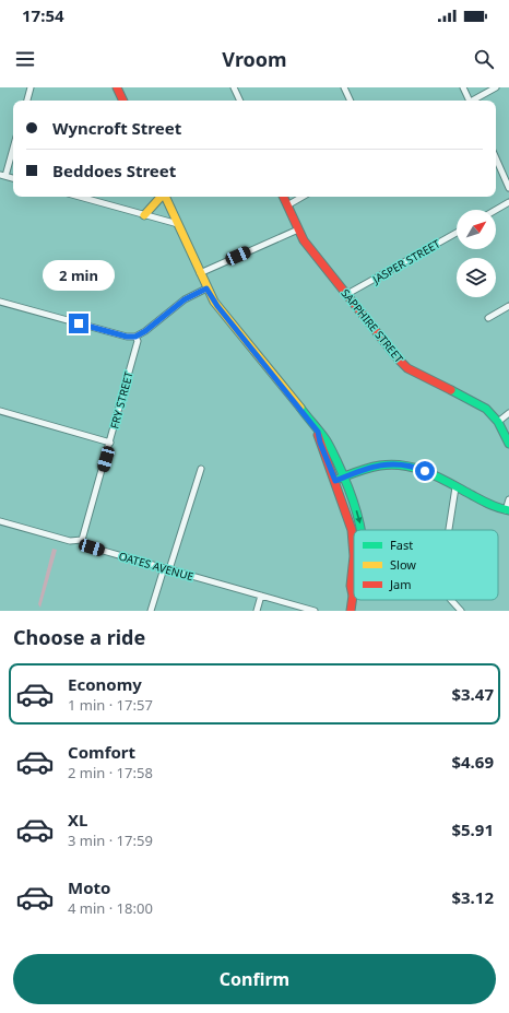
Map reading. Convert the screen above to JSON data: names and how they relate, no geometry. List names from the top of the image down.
{
  "streets": {
    "main road": ["SAPPHIRE STREET"],
    "street": ["JASPER STREET", "FRY STREET", "OATES AVENUE"]
  },
  "crossings": [
    ["JASPER STREET", "SAPPHIRE STREET"],
    ["FRY STREET", "OATES AVENUE"]
  ],
  "legend": ["Fast", "Slow", "Jam"],
  "north": "top right",
  "page": {
    "status": "17:54",
    "header": "Vroom",
    "banner": ["Wyncroft Street", "Beddoes Street"],
    "bubble": "2 min",
    "heading": "Choose a ride",
    "list": [
      {
        "name": "Economy",
        "note": "1 min · 17:57",
        "value": "$3.47"
      },
      {
        "name": "Comfort",
        "note": "2 min · 17:58",
        "value": "$4.69"
      },
      {
        "name": "XL",
        "note": "3 min · 17:59",
        "value": "$5.91"
      },
      {
        "name": "Moto",
        "note": "4 min · 18:00",
        "value": "$3.12"
      }
    ],
    "buttons": "Confirm"
  }
}
